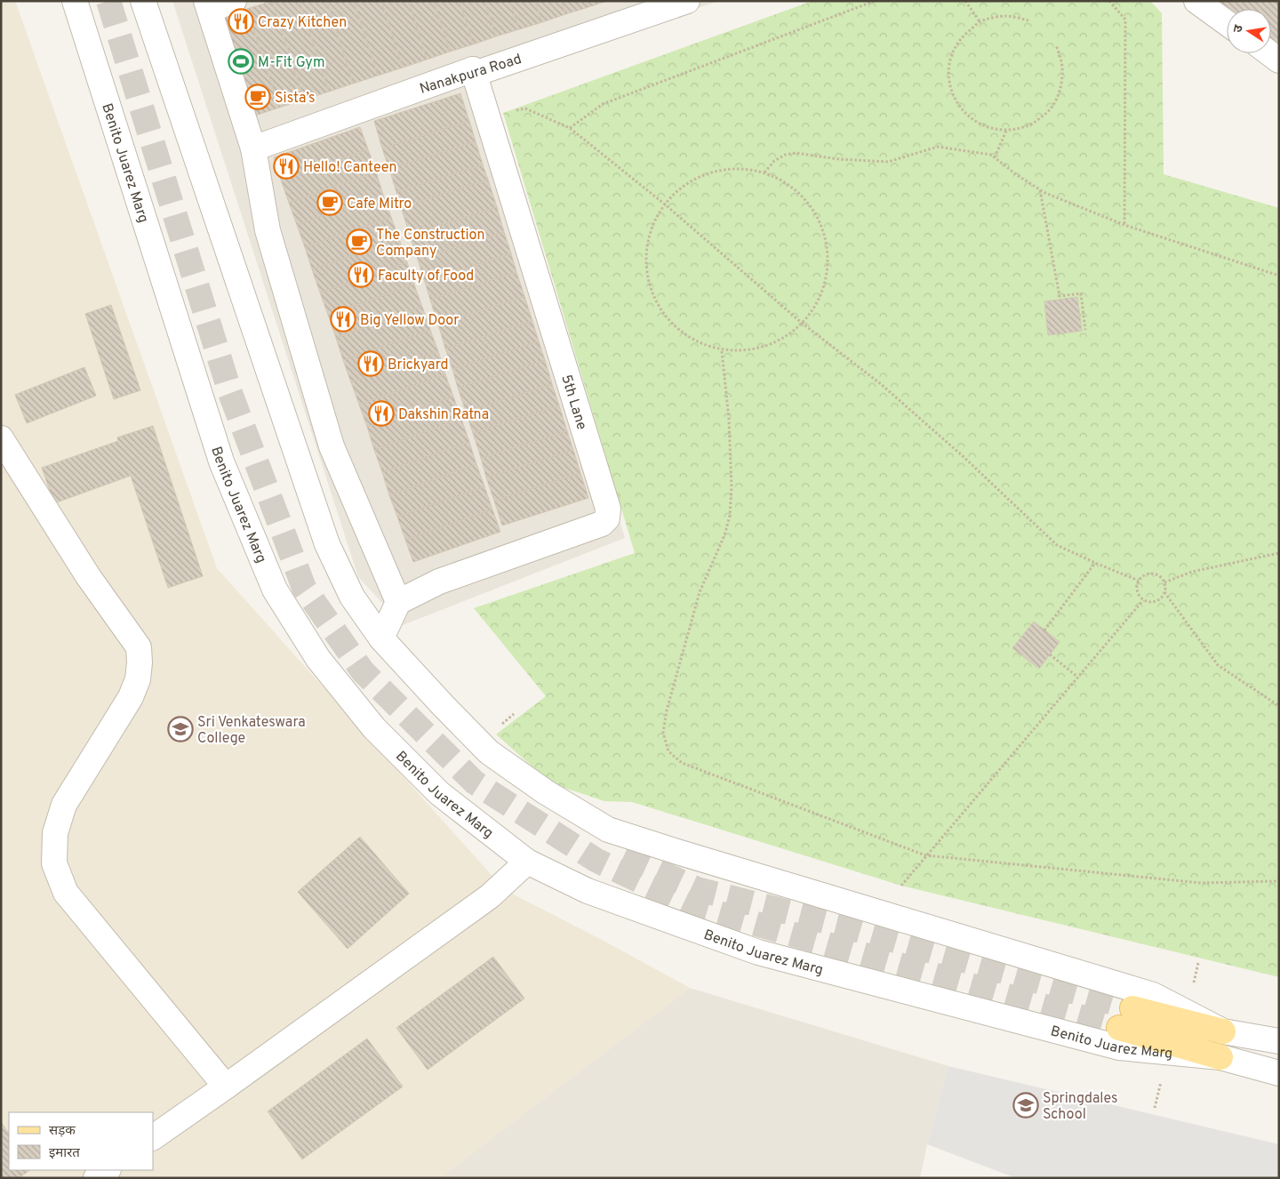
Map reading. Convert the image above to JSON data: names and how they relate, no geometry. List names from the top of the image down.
{
  "streets": {
    "street": ["Nanakpura Road", "Benito Juarez Marg", "5th Lane"]
  },
  "crossings": [
    ["Nanakpura Road", "5th Lane"]
  ],
  "places": {
    "restaurant": [
      "Crazy Kitchen",
      "Hello! Canteen",
      "Faculty of Food",
      "Big Yellow Door",
      "Brickyard",
      "Dakshin Ratna"
    ],
    "sports": ["M-Fit Gym"],
    "cafe": ["Sista’s", "Cafe Mitro", "The Construction Company"],
    "school or university": ["Sri Venkateswara College", "Springdales School"]
  },
  "legend": ["सड़क", "इमारत"],
  "north": "left"
}
